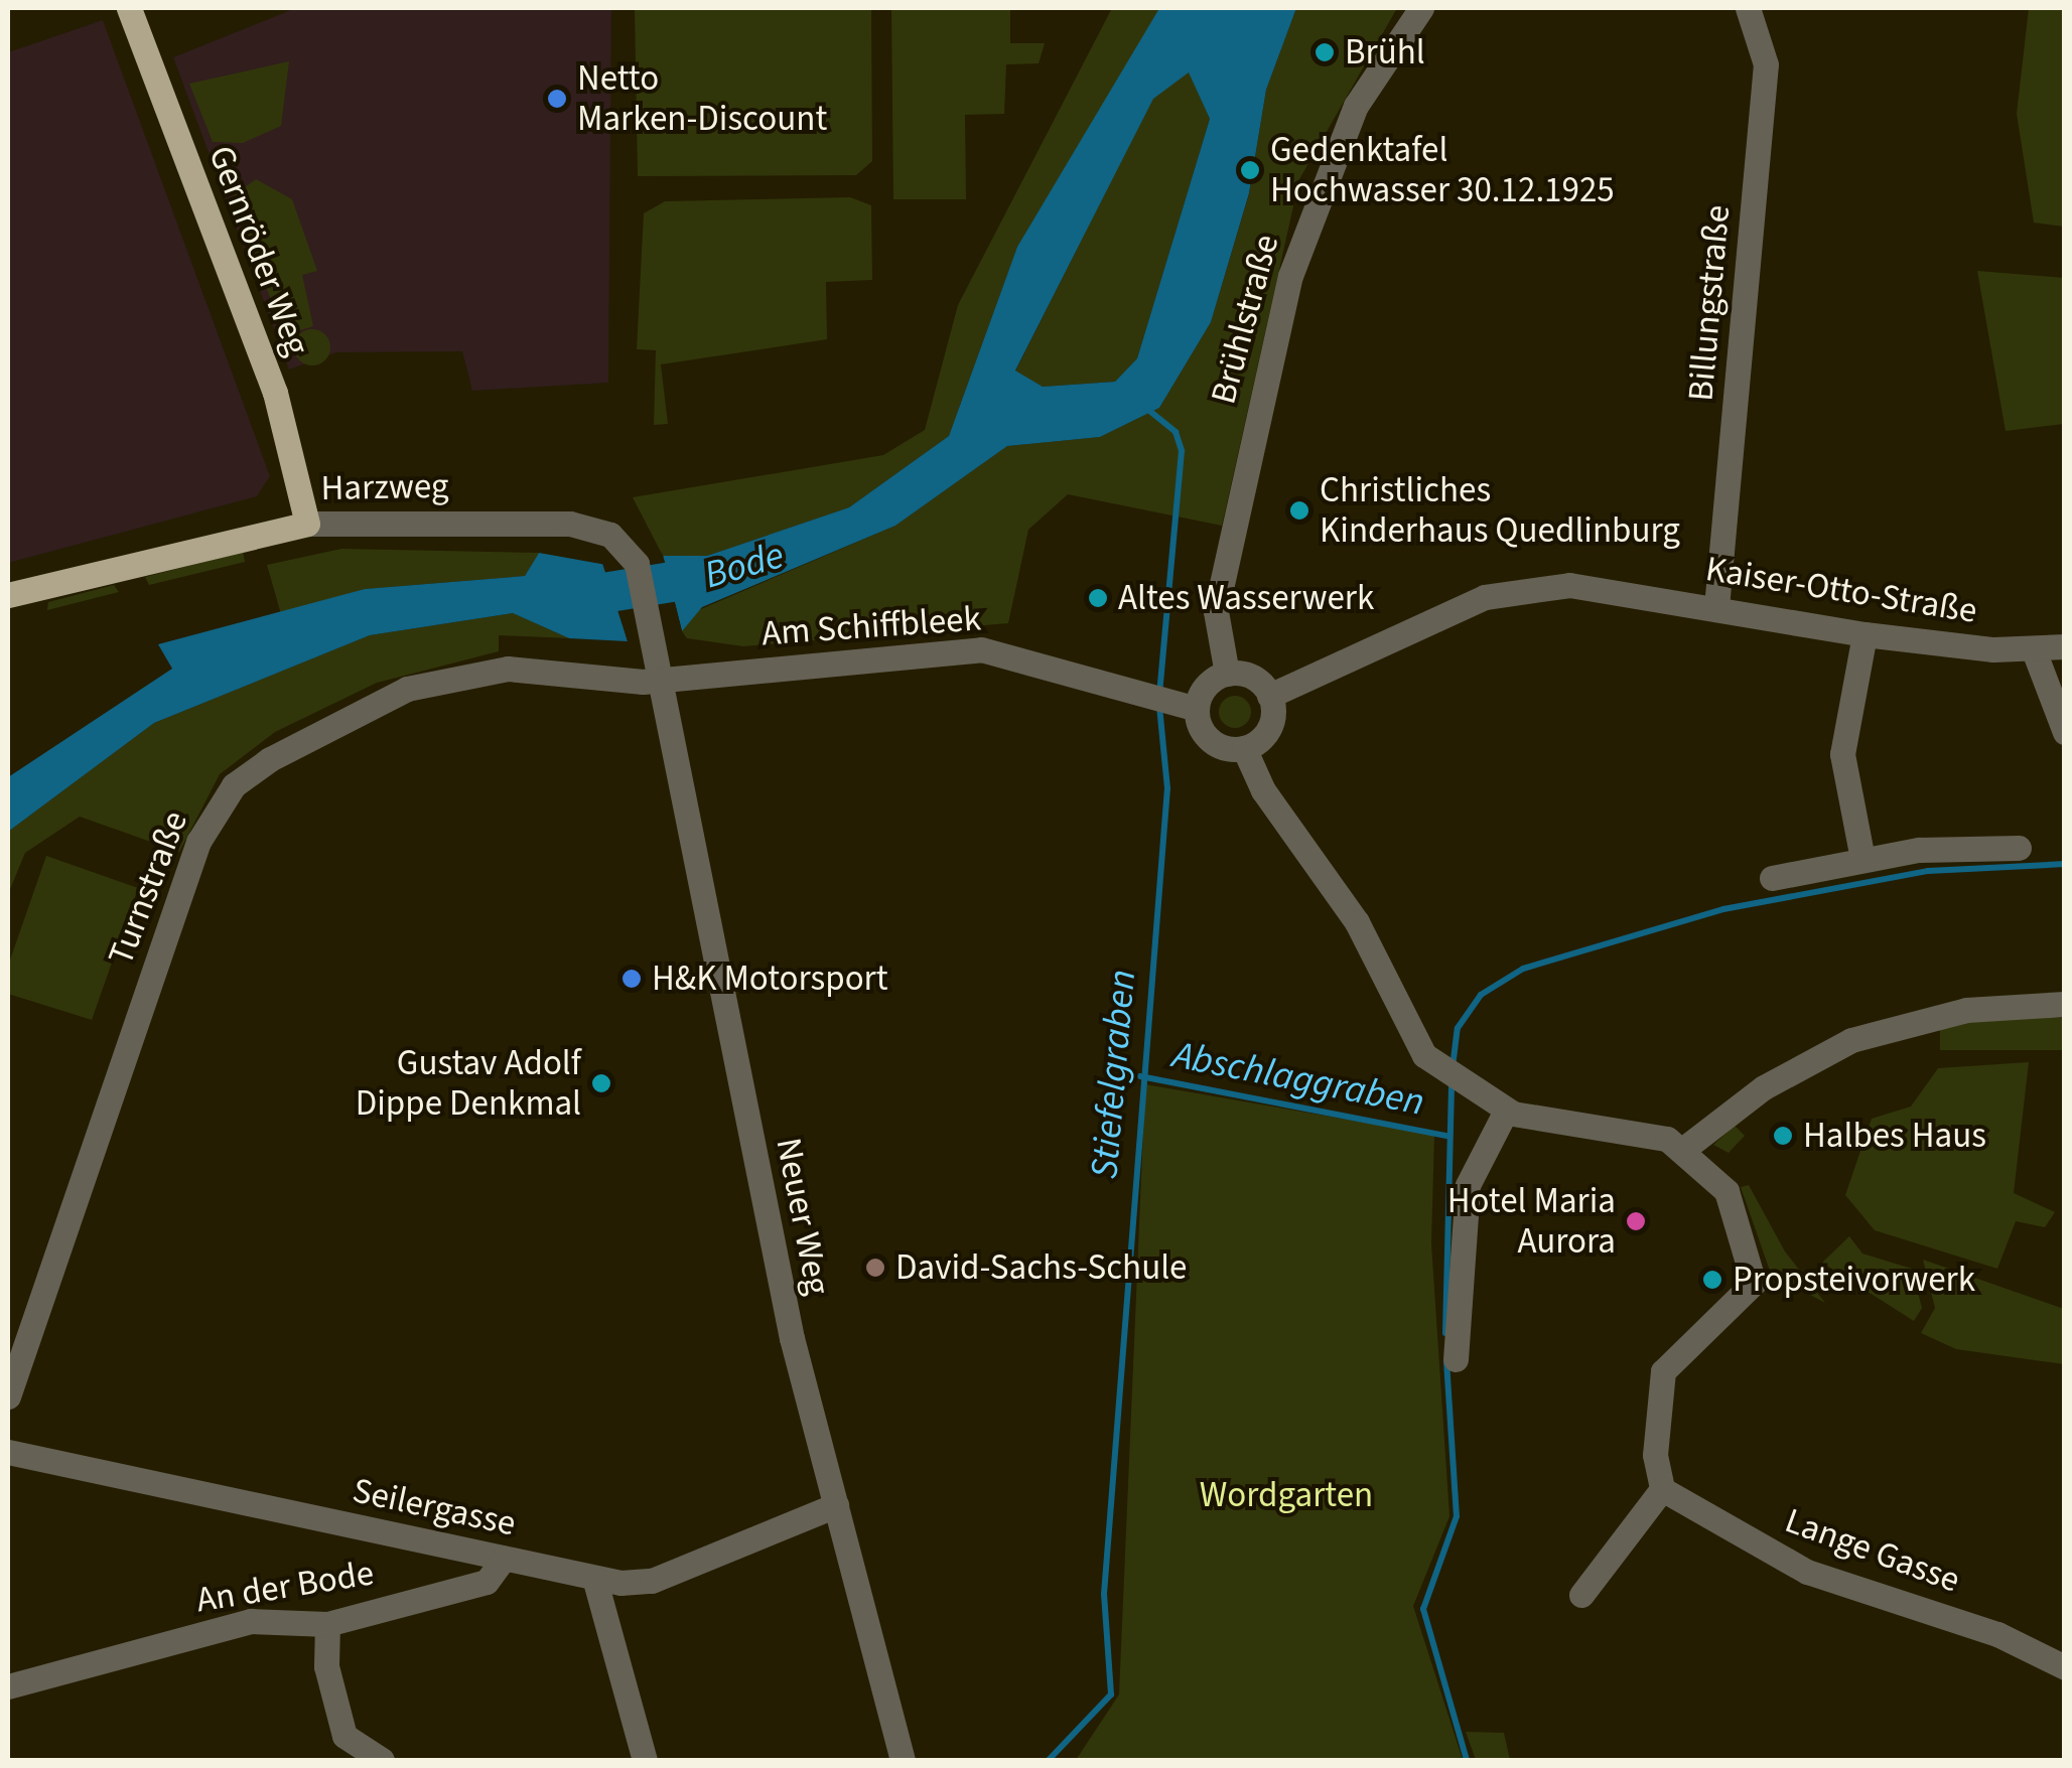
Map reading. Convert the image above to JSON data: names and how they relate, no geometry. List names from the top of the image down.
{
  "streets": {
    "main road": ["Gernröder Weg", "Harzweg"],
    "street": [
      "Billungstraße",
      "Brühlstraße",
      "Kaiser-Otto-Straße",
      "Am Schiffbleek",
      "Turnstraße",
      "Neuer Weg",
      "Seilergasse",
      "Lange Gasse",
      "An der Bode"
    ]
  },
  "crossings": [
    ["Gernröder Weg", "Harzweg"],
    ["Billungstraße", "Kaiser-Otto-Straße"],
    ["Brühlstraße", "Kaiser-Otto-Straße"],
    ["Brühlstraße", "Am Schiffbleek"],
    ["Harzweg", "Am Schiffbleek"],
    ["Harzweg", "Turnstraße"],
    ["Harzweg", "Neuer Weg"],
    ["Kaiser-Otto-Straße", "Am Schiffbleek"],
    ["Am Schiffbleek", "Turnstraße"],
    ["Am Schiffbleek", "Neuer Weg"],
    ["Turnstraße", "Neuer Weg"],
    ["Neuer Weg", "Seilergasse"],
    ["Seilergasse", "An der Bode"]
  ],
  "water": ["Bode", "Stiefelgraben", "Abschlaggraben"],
  "parks": ["Wordgarten"],
  "places": [
    "Brühl",
    "Netto Marken-Discount",
    "Gedenktafel Hochwasser 30.12.1925",
    "Christliches Kinderhaus Quedlinburg",
    "Altes Wasserwerk",
    "H&K Motorsport",
    "Gustav Adolf Dippe Denkmal",
    "Halbes Haus",
    "Hotel Maria Aurora",
    "David-Sachs-Schule",
    "Propsteivorwerk"
  ]
}
